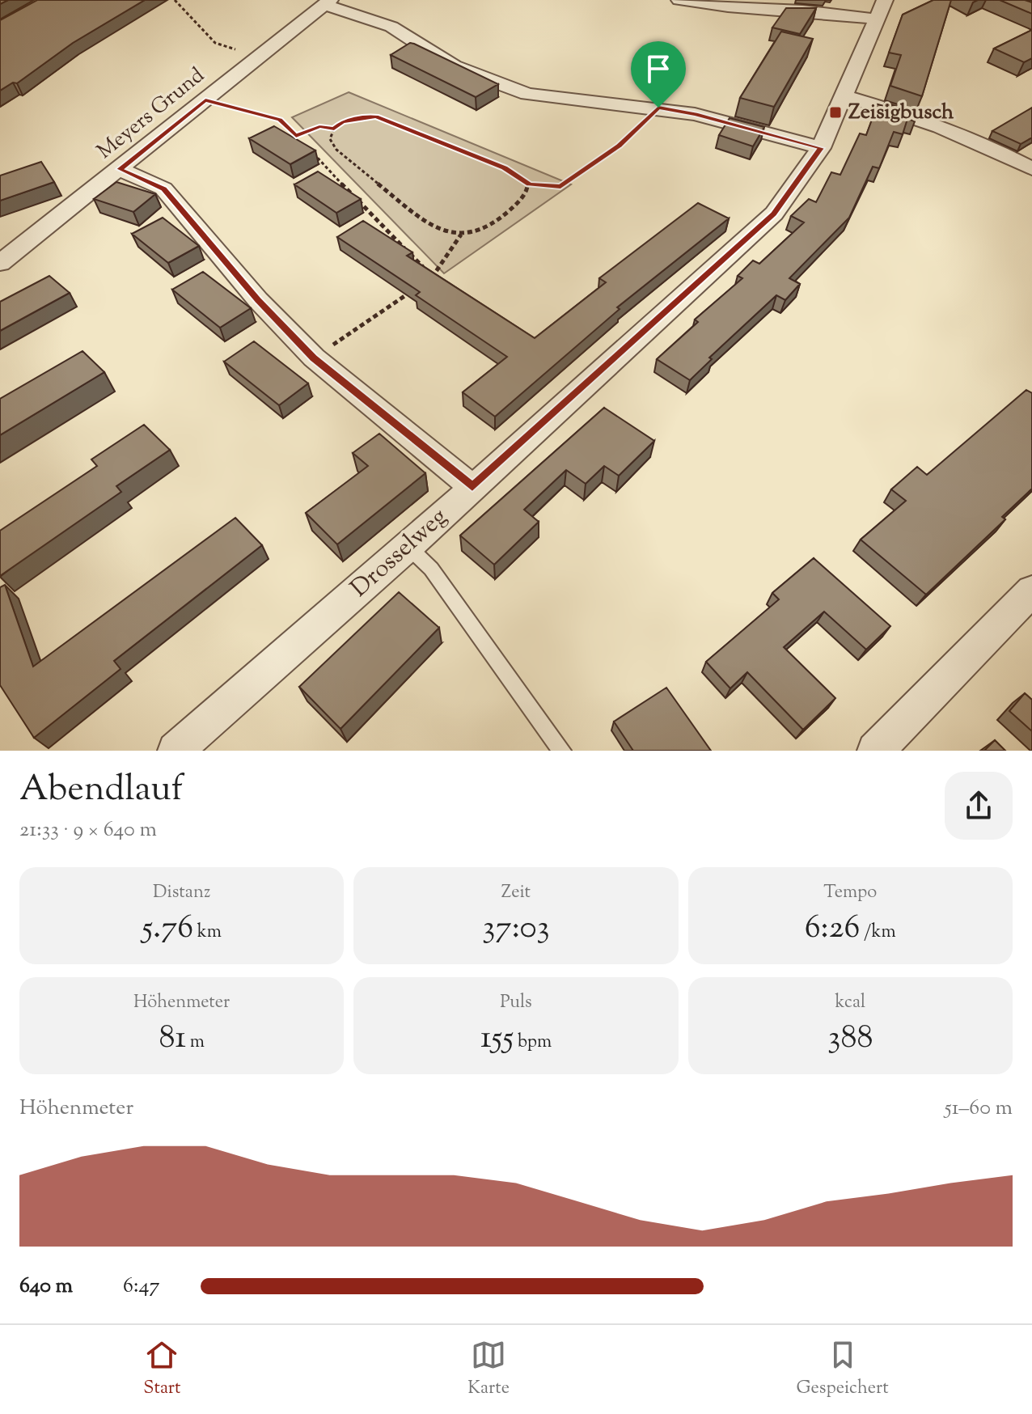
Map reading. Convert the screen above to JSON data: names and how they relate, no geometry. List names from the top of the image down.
{
  "streets": {
    "street": ["Meyers Grund", "Drosselweg"]
  },
  "places": {
    "transit": ["Zeisigbusch"]
  },
  "page": {
    "heading": ["Abendlauf", "21:33 · 9 × 640 m"],
    "stats": [
      ["Distanz", "5.76 km"],
      ["Zeit", "37:03"],
      ["Tempo", "6:26 /km"],
      ["Höhenmeter", "81 m"],
      ["Puls", "155 bpm"],
      ["kcal", "388"]
    ],
    "chart": ["Höhenmeter", "51–60 m"],
    "list": [
      {
        "name": "640 m",
        "note": "6:47"
      }
    ],
    "tabs": ["Start", "Karte", "Gespeichert"]
  }
}
